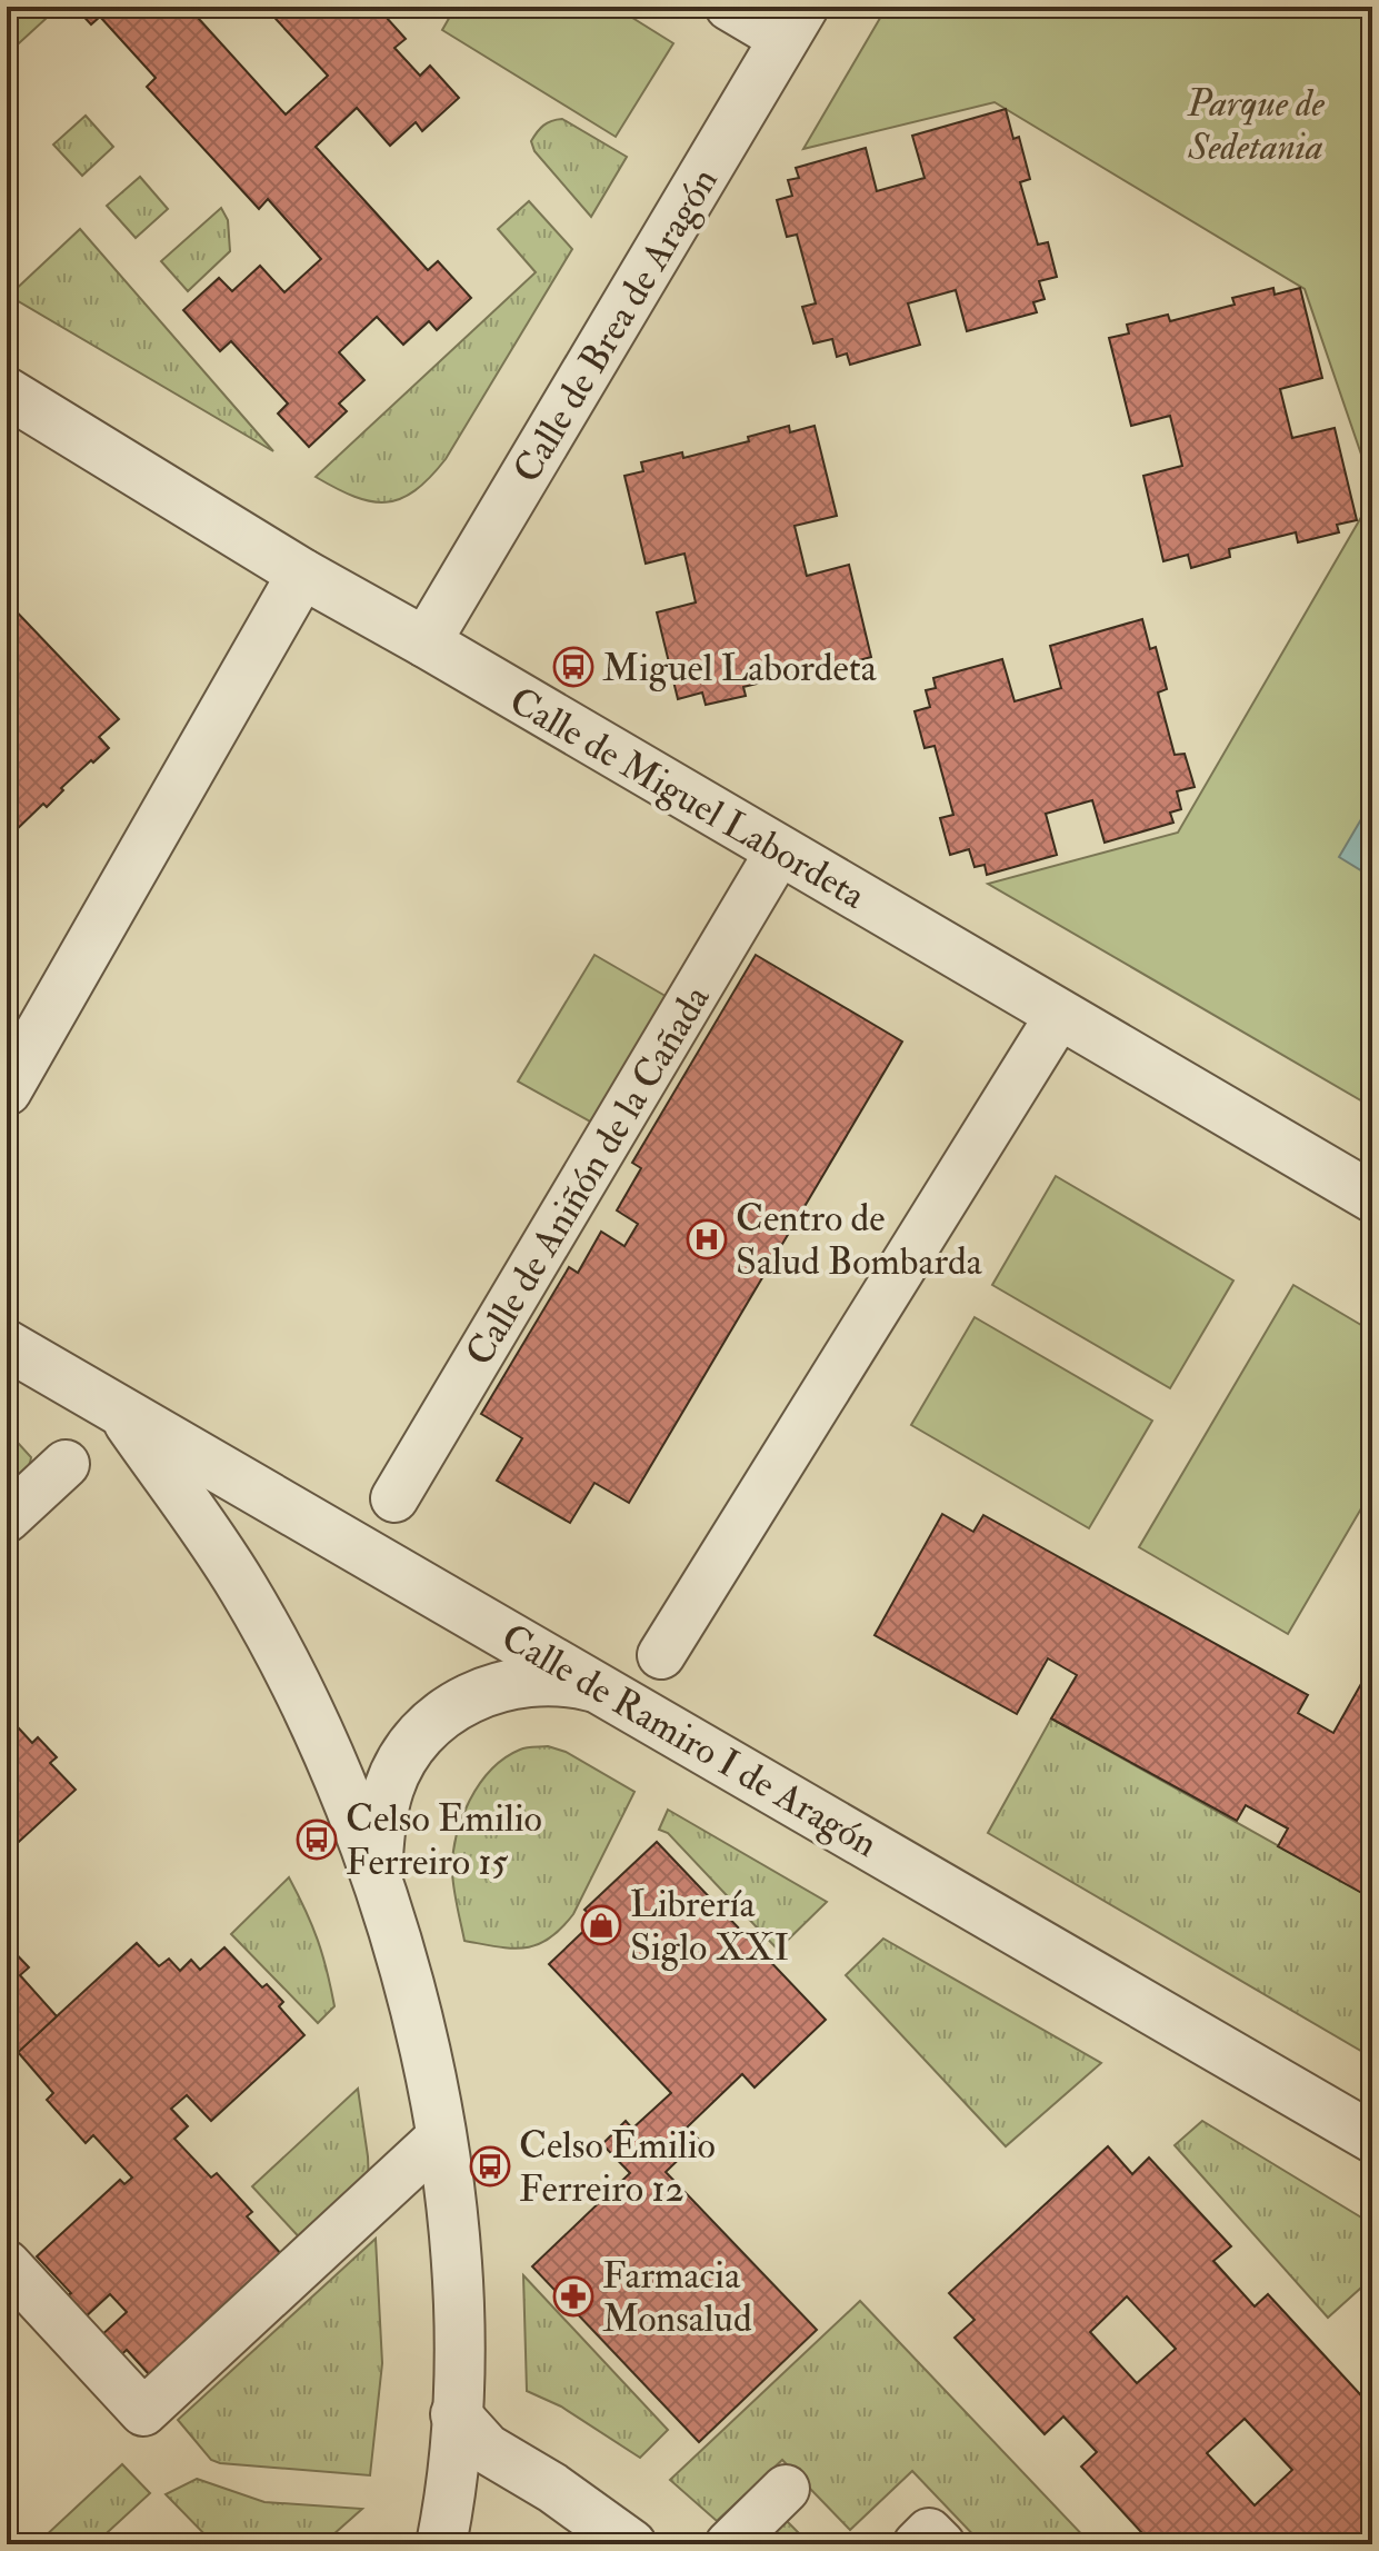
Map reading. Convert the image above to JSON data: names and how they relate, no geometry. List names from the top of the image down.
{
  "streets": {
    "street": [
      "Calle de Brea de Aragón",
      "Calle de Miguel Labordeta",
      "Calle de Aniñón de la Cañada",
      "Calle de Ramiro I de Aragón"
    ]
  },
  "crossings": [
    ["Calle de Brea de Aragón", "Calle de Miguel Labordeta"],
    ["Calle de Miguel Labordeta", "Calle de Aniñón de la Cañada"]
  ],
  "parks": ["Parque de Sedetania"],
  "places": {
    "bus stop": ["Miguel Labordeta", "Celso Emilio Ferreiro 15", "Celso Emilio Ferreiro 12"],
    "hospital": ["Centro de Salud Bombarda"],
    "shop": ["Librería Siglo XXI"],
    "pharmacy": ["Farmacia Monsalud"]
  }
}
